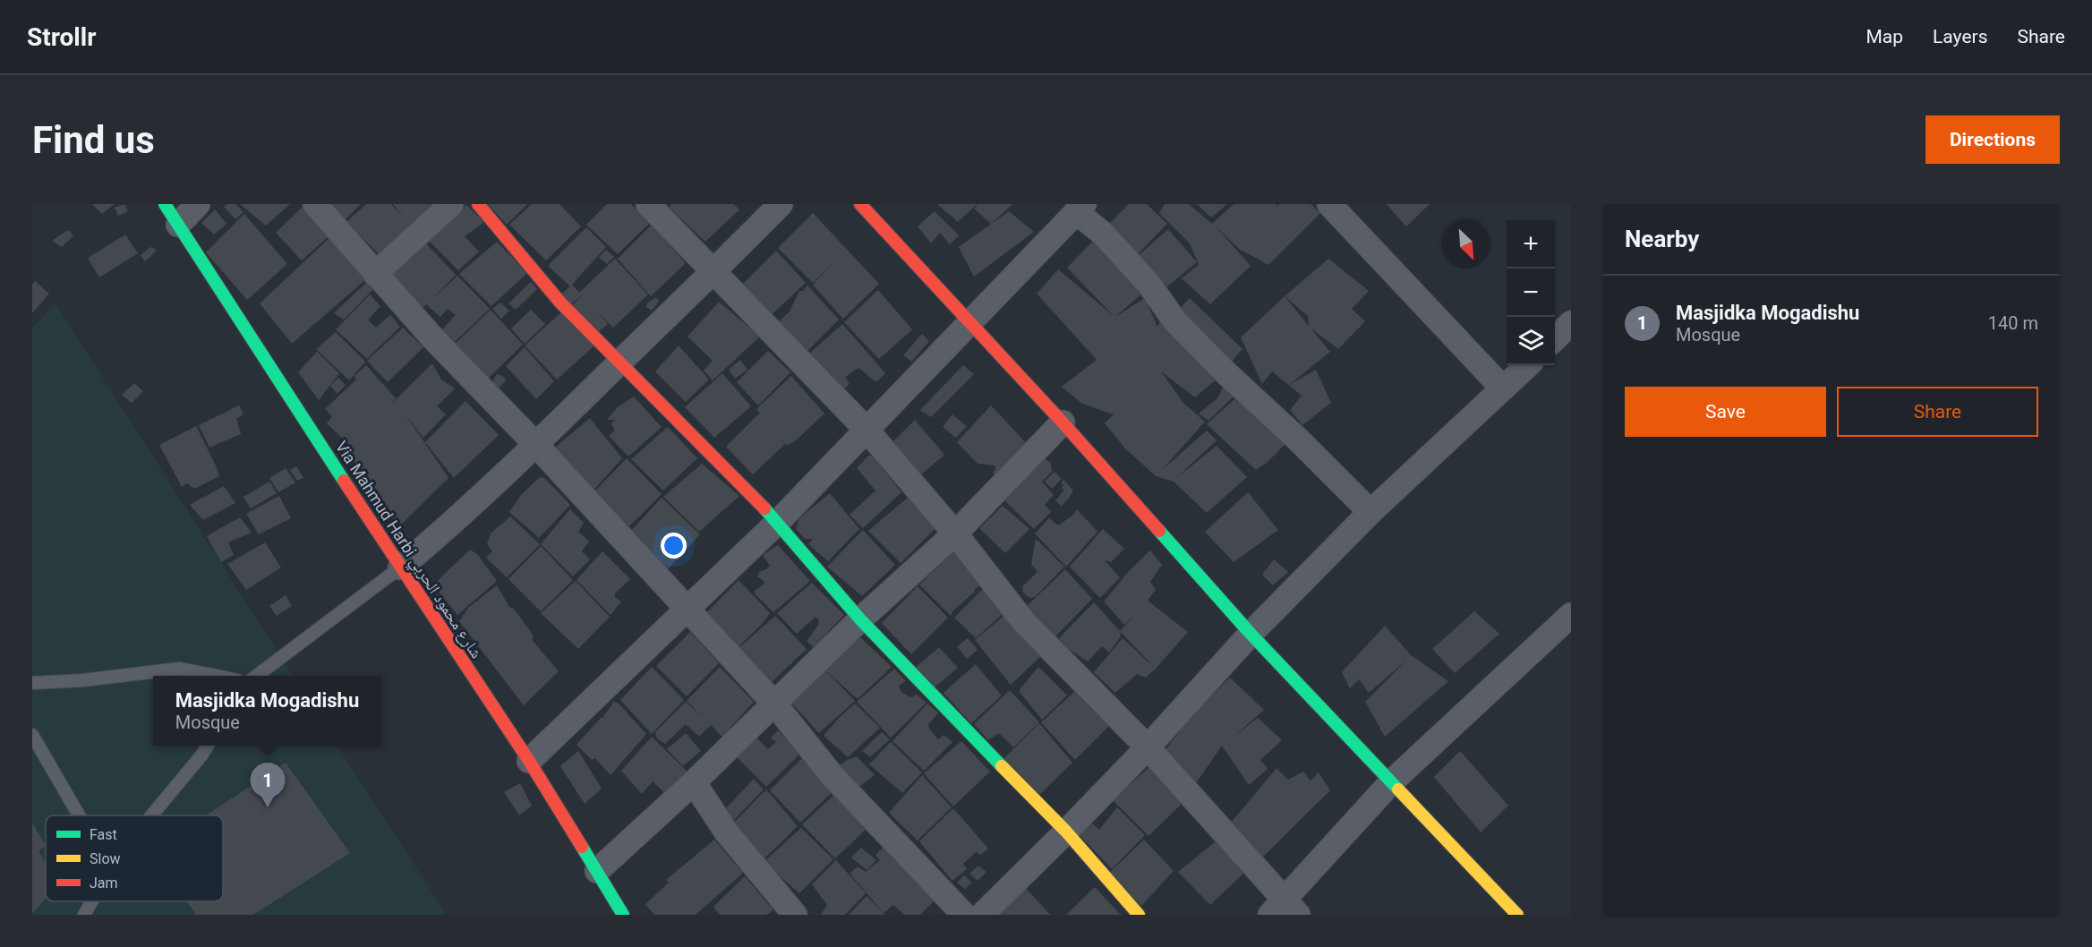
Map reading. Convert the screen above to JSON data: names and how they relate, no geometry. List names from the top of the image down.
{
  "streets": {
    "street": ["Via Mahmud Harbi شارع محمود الحربي"]
  },
  "legend": ["Fast", "Slow", "Jam"],
  "north": "bottom right",
  "page": {
    "header": "Strollr",
    "nav": ["Map", "Layers", "Share"],
    "buttons": [
      "Directions",
      ["Save", "Share"]
    ],
    "title": "Find us",
    "heading": "Nearby",
    "map_buttons": ["+", "−"],
    "list": [
      {
        "mark": "1",
        "name": "Masjidka Mogadishu",
        "note": "Mosque",
        "value": "140 m"
      }
    ],
    "popup": ["Masjidka Mogadishu", "Mosque"],
    "pins": "1"
  }
}
